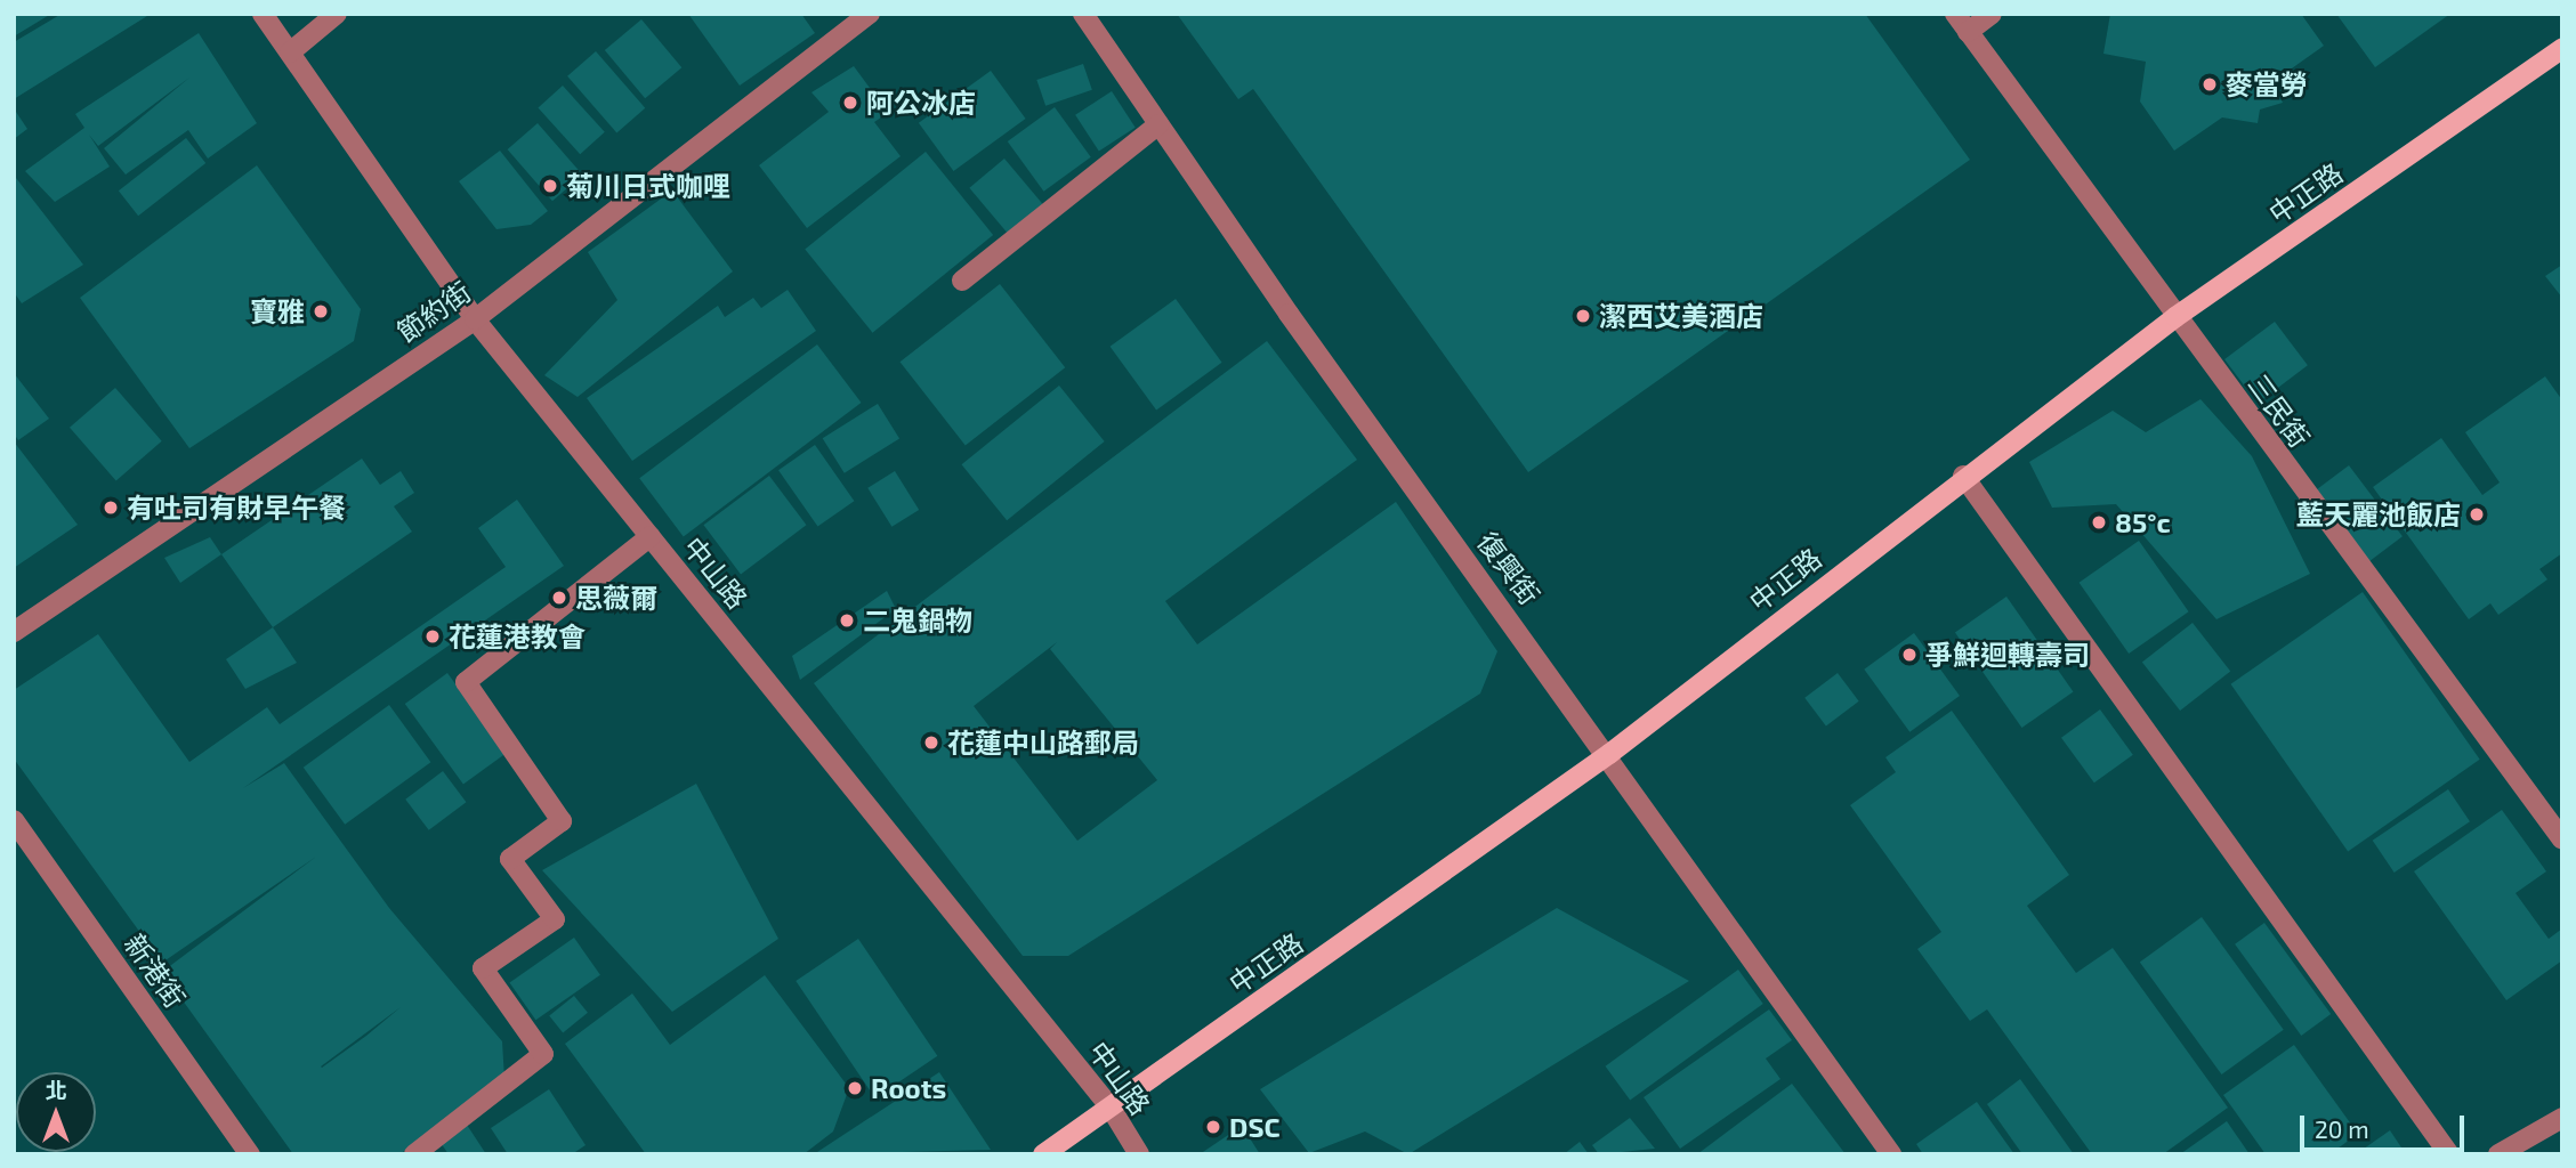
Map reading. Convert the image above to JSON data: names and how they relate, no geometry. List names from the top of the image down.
{
  "streets": {
    "main road": ["中正路"],
    "street": [
      "節約街",
      "三民街",
      "復興街",
      "中山路",
      "新港街"
    ]
  },
  "crossings": [
    ["中正路", "三民街"],
    ["中正路", "復興街"],
    ["中正路", "中山路"],
    ["節約街", "中山路"]
  ],
  "places": [
    "麥當勞",
    "阿公冰店",
    "菊川日式咖哩",
    "寶雅",
    "潔西艾美酒店",
    "有吐司有財早午餐",
    "藍天麗池飯店",
    "85°c",
    "思薇爾",
    "二鬼鍋物",
    "花蓮港教會",
    "爭鮮迴轉壽司",
    "花蓮中山路郵局",
    "Roots",
    "DSC"
  ],
  "scale_bar": "20 m",
  "north": "top"
}
